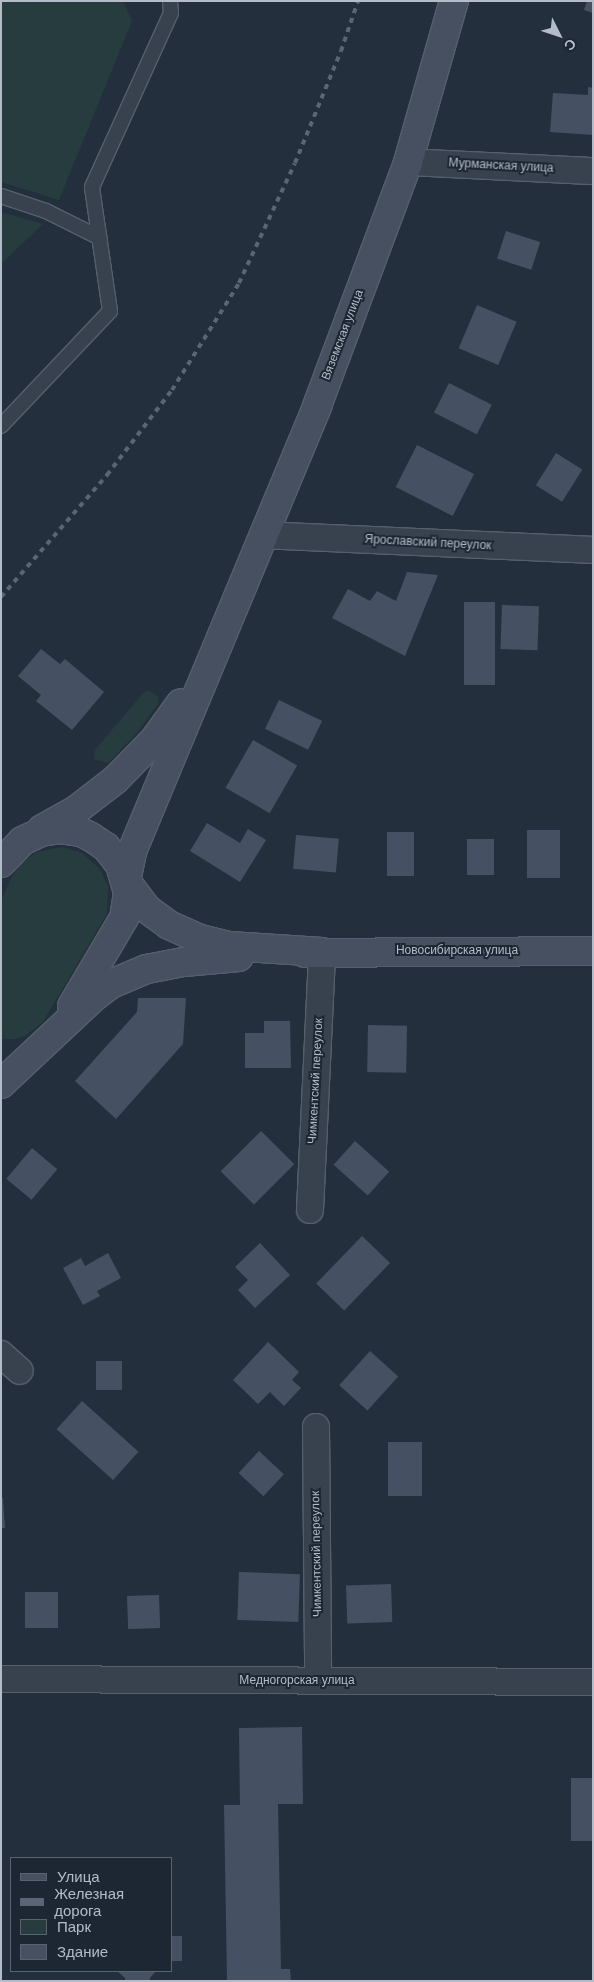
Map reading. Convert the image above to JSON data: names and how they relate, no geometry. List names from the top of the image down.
{
  "streets": {
    "main road": ["Вяземская улица", "Новосибирская улица"],
    "street": [
      "Мурманская улица",
      "Ярославский переулок",
      "Чимкентский переулок",
      "Медногорская улица"
    ]
  },
  "crossings": [
    ["Мурманская улица", "Вяземская улица"],
    ["Вяземская улица", "Ярославский переулок"],
    ["Новосибирская улица", "Чимкентский переулок"],
    ["Чимкентский переулок", "Медногорская улица"]
  ],
  "legend": [
    "Улица",
    "Железная дорога",
    "Парк",
    "Здание"
  ],
  "north": "bottom right"
}
